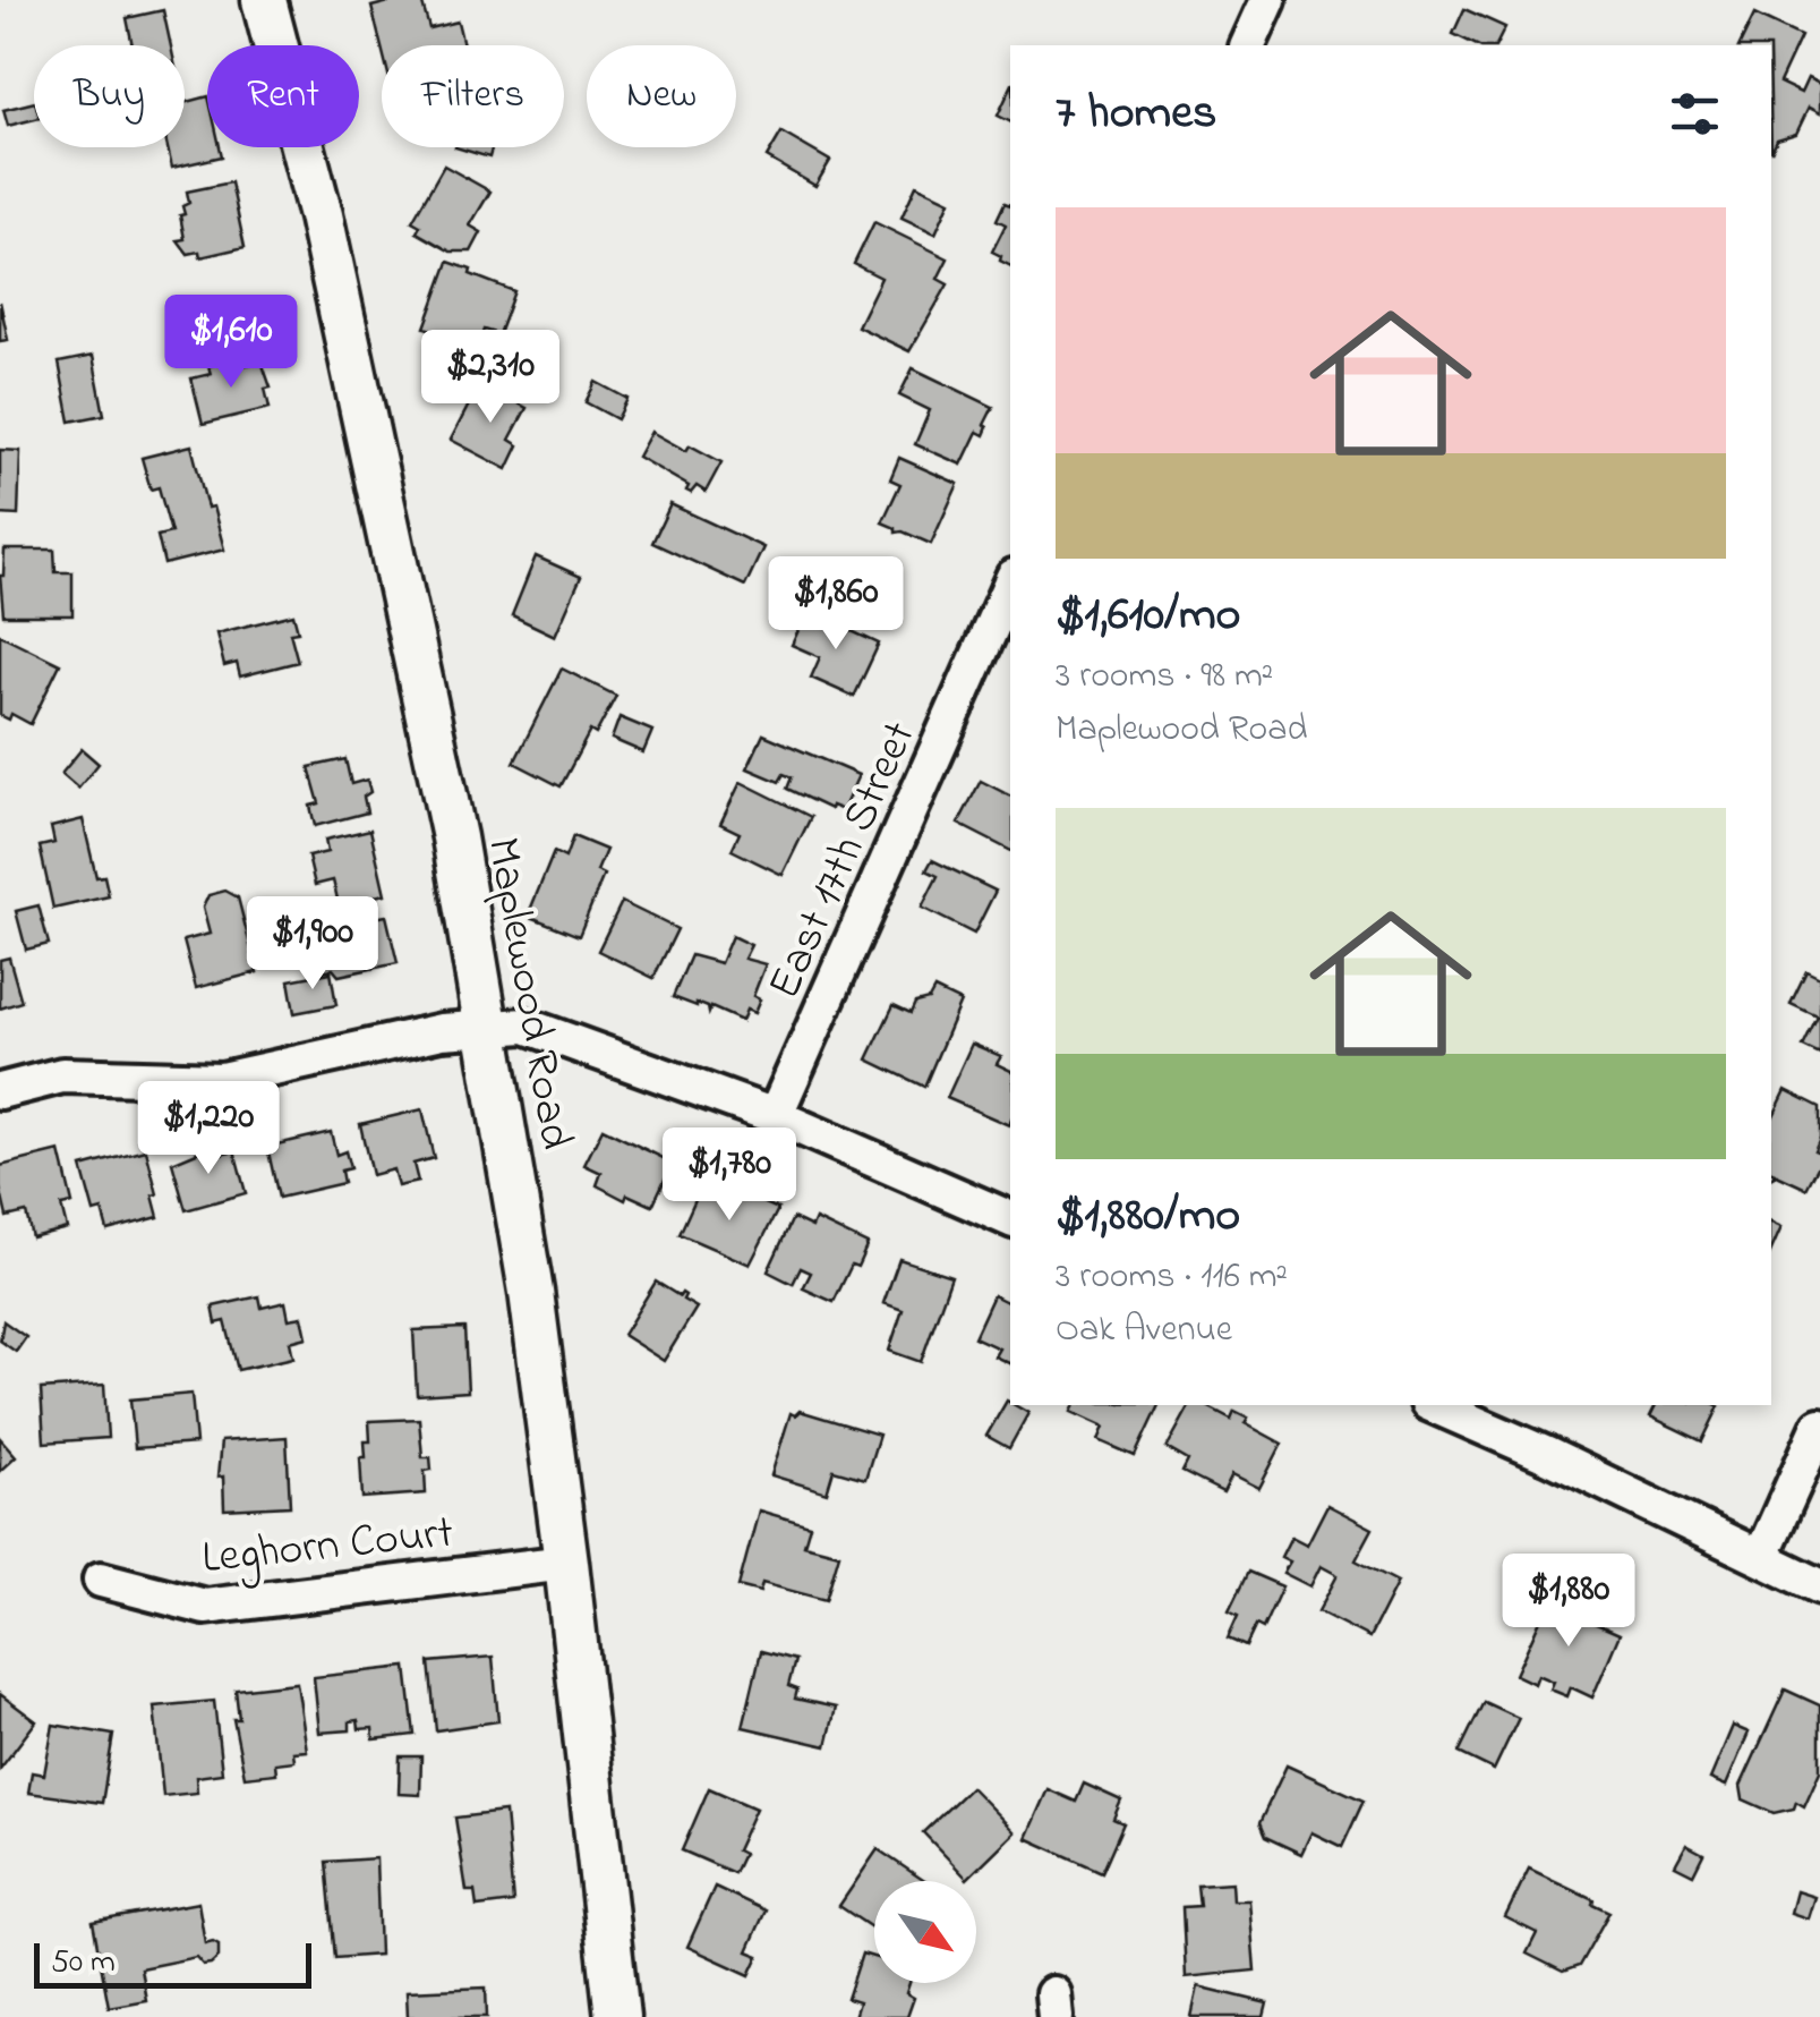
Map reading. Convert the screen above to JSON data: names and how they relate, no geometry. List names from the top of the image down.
{
  "streets": {
    "street": ["East 17th Street", "Maplewood Road", "Leghorn Court"]
  },
  "crossings": [
    ["Maplewood Road", "Leghorn Court"]
  ],
  "scale_bar": "50 m",
  "north": "bottom right",
  "page": {
    "chip": [
      "Buy",
      "Rent",
      "Filters",
      "New"
    ],
    "heading": "7 homes",
    "list": [
      {
        "name": "$1,610/mo",
        "note": "3 rooms · 98 m² · Maplewood Road"
      },
      {
        "name": "$1,880/mo",
        "note": "3 rooms · 116 m² · Oak Avenue"
      }
    ],
    "price": [
      "$1,610",
      "$2,310",
      "$1,860",
      "$1,900",
      "$1,220",
      "$1,780",
      "$1,880"
    ],
    "scale": "50 m"
  }
}
